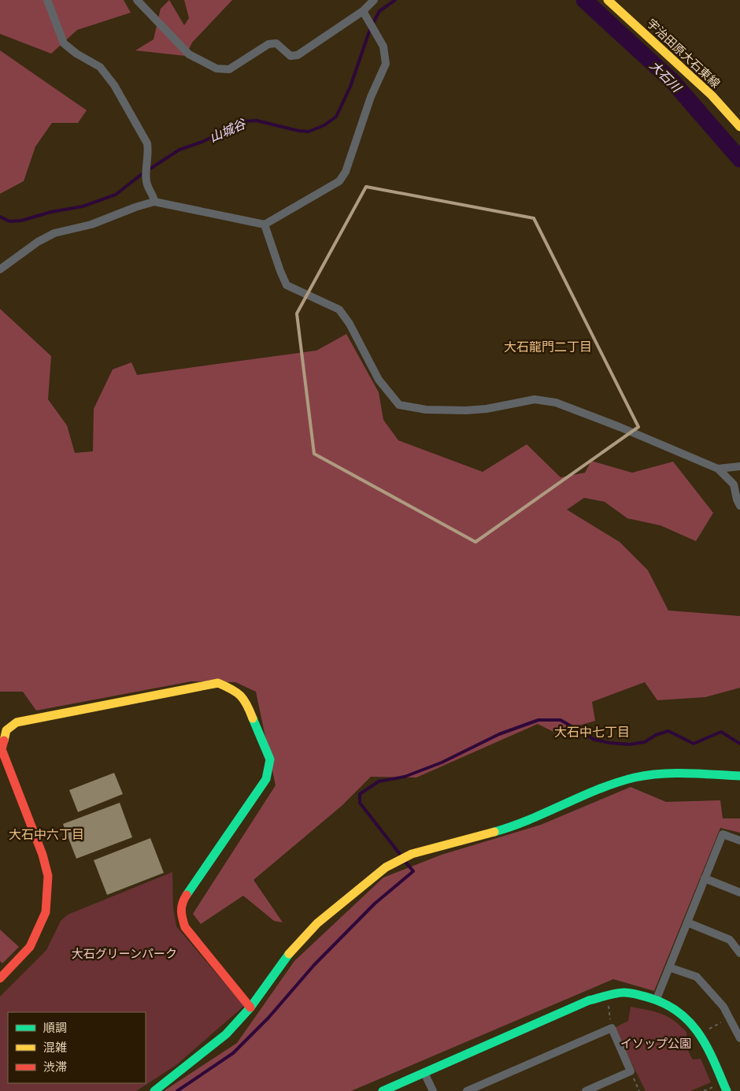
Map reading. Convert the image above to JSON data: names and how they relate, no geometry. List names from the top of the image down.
{
  "streets": {
    "street": ["宇治田原大石東線"]
  },
  "districts": ["大石龍門二丁目", "大石中七丁目", "大石中六丁目"],
  "water": ["大石川", "山城谷"],
  "parks": ["大石グリーンパーク", "イソップ公園"],
  "legend": ["順調", "混雑", "渋滞"]
}
